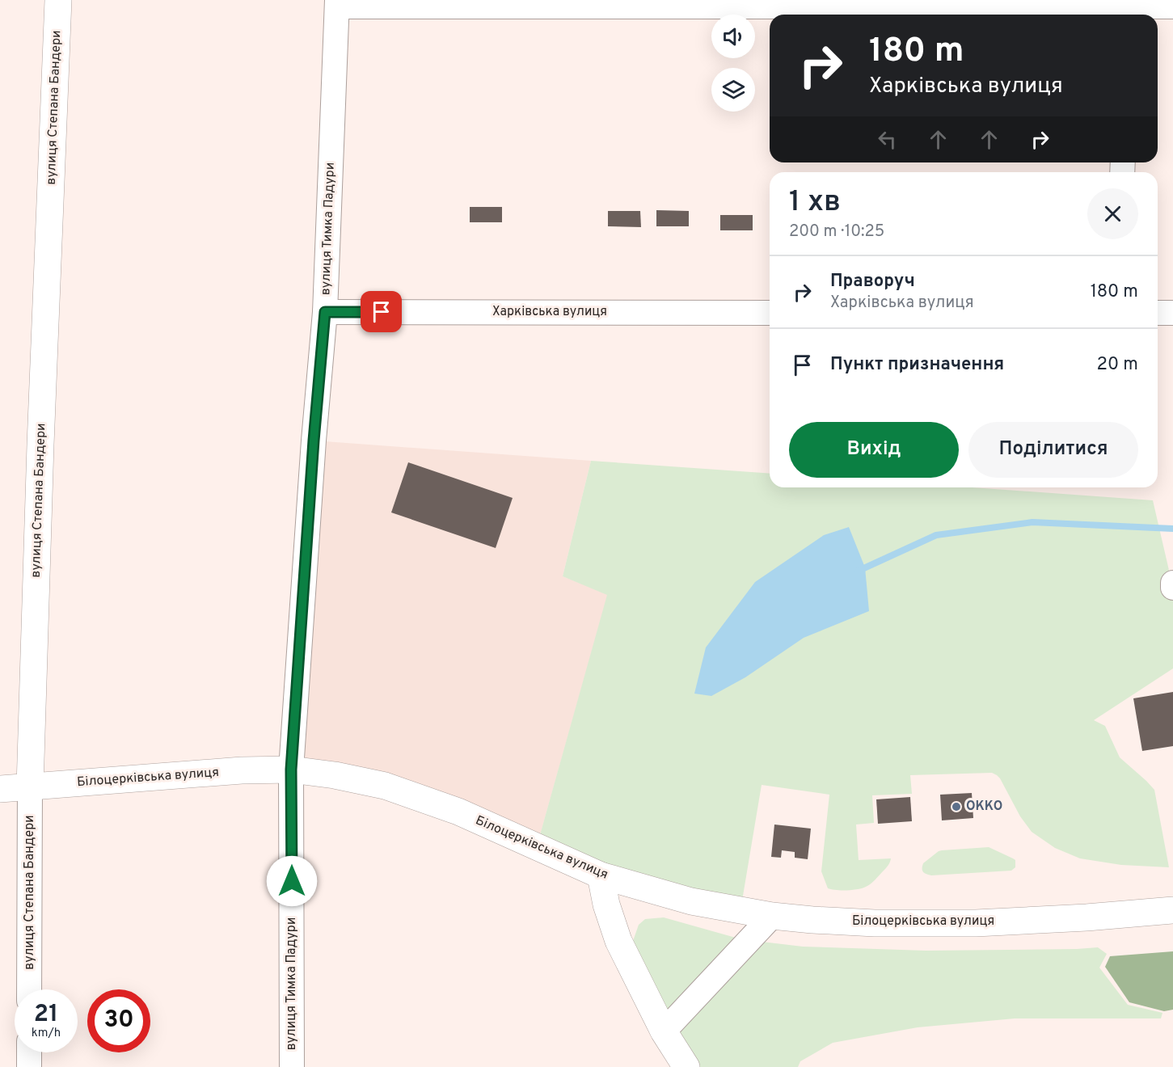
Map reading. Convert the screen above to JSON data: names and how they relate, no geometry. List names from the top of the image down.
{
  "streets": {
    "main road": ["вулиця Степана Бандери", "Білоцерківська вулиця"],
    "street": ["вулиця Тимка Падури", "Харківська вулиця"]
  },
  "crossings": [
    ["вулиця Степана Бандери", "Білоцерківська вулиця"],
    ["вулиця Тимка Падури", "Харківська вулиця"],
    ["вулиця Тимка Падури", "Білоцерківська вулиця"]
  ],
  "places": ["ОККО"],
  "page": {
    "turn": ["180 m", "Харківська вулиця"],
    "heading": ["1 хв", "200 m · 10:25"],
    "list": [
      {
        "name": "Праворуч",
        "note": "Харківська вулиця",
        "value": "180 m"
      },
      {
        "name": "Пункт призначення",
        "value": "20 m"
      }
    ],
    "buttons": ["Вихід", "Поділитися"],
    "speed": "21 km/h",
    "limit": "30"
  }
}
